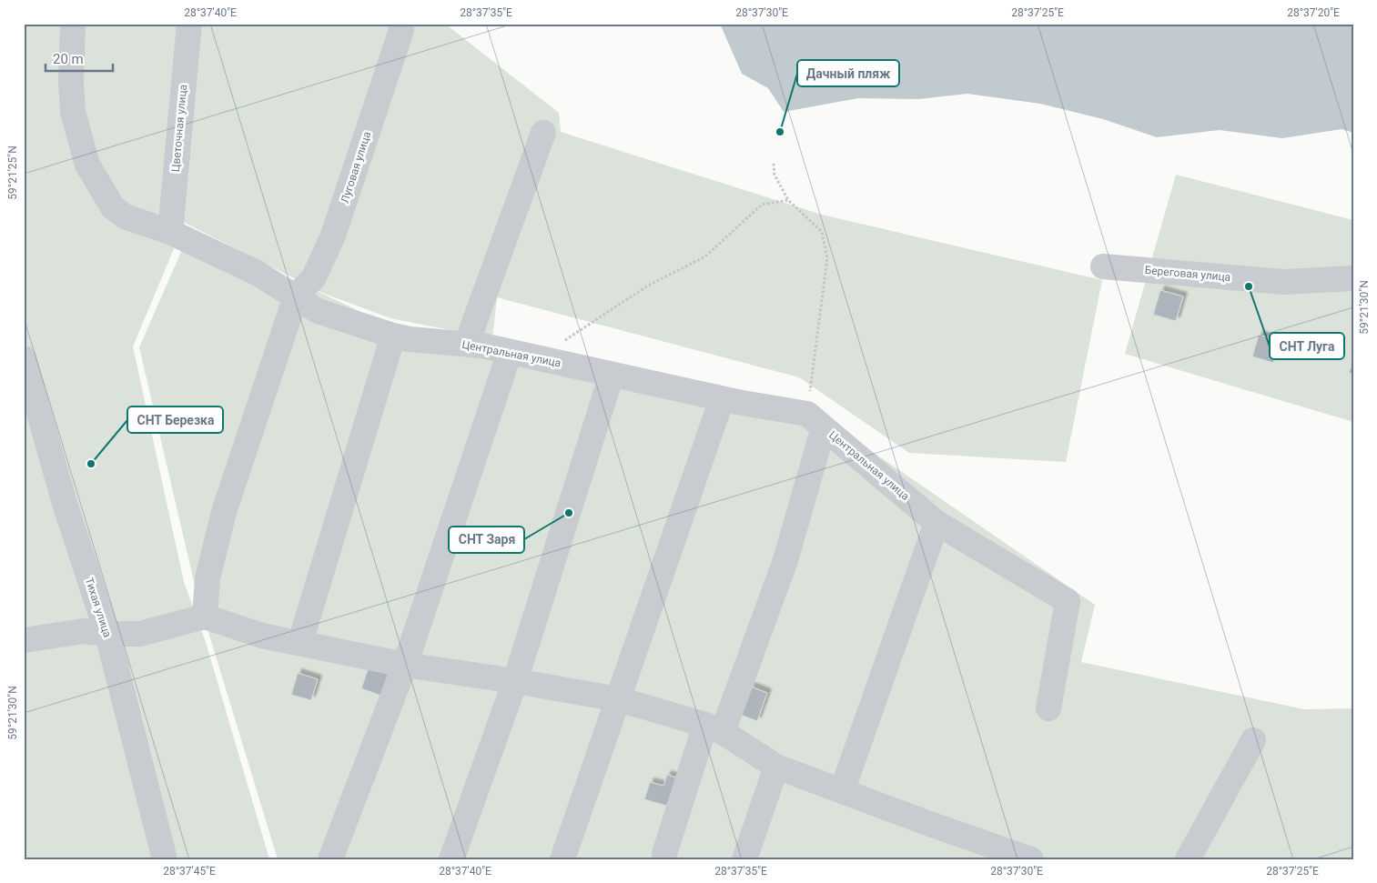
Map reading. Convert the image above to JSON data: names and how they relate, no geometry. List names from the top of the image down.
{
  "streets": {
    "street": [
      "Цветочная улица",
      "Луговая улица",
      "Береговая улица",
      "Центральная улица",
      "Тихая улица"
    ]
  },
  "crossings": [
    ["Цветочная улица", "Центральная улица"],
    ["Луговая улица", "Центральная улица"]
  ],
  "places": [
    "Дачный пляж",
    "СНТ Луга",
    "СНТ Березка",
    "СНТ Заря"
  ],
  "scale_bar": "20 m",
  "coordinates": [
    "28°37'40\"E",
    "28°37'35\"E",
    "28°37'30\"E",
    "28°37'25\"E",
    "28°37'20\"E",
    "59°21'25\"N",
    "59°21'30\"N",
    "28°37'45\"E"
  ]
}
